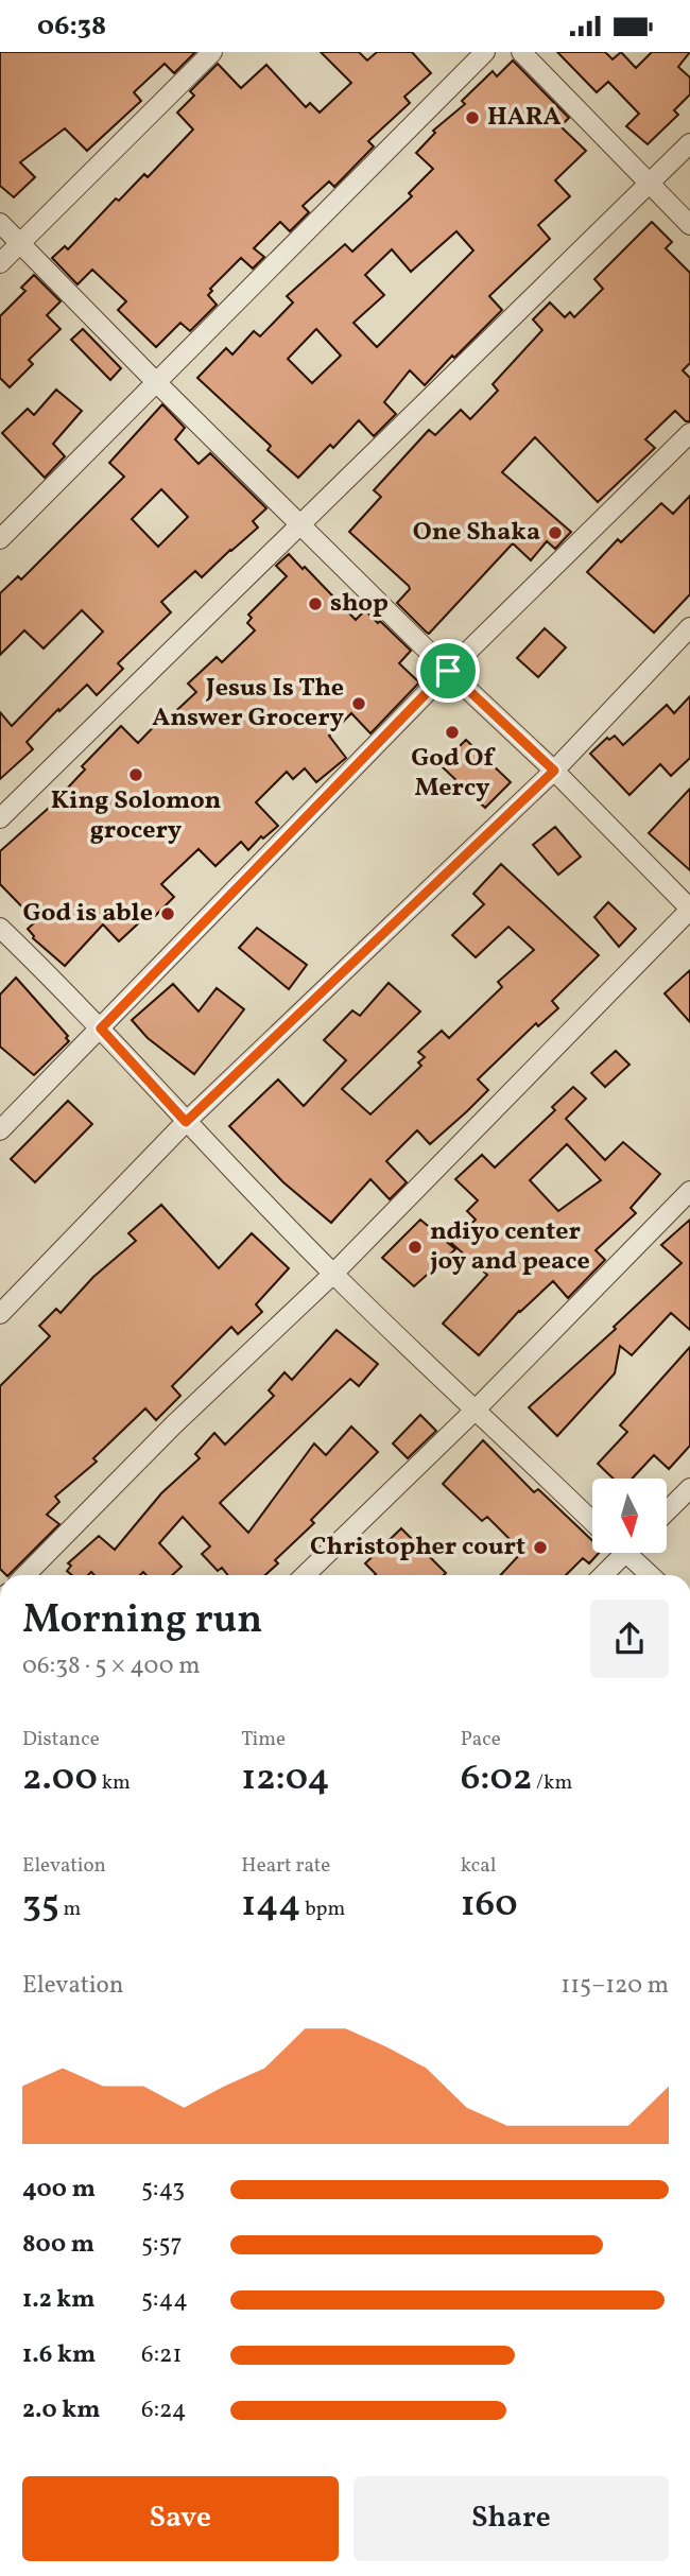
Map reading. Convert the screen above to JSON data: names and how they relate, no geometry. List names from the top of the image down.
{
  "places": [
    "HARA",
    "One Shaka",
    "shop",
    "Jesus Is The Answer Grocery",
    "God Of Mercy",
    "King Solomon grocery",
    "God is able",
    "ndiyo center joy and peace",
    "Christopher court"
  ],
  "north": "bottom",
  "page": {
    "status": "06:38",
    "heading": ["Morning run", "06:38 · 5 × 400 m"],
    "stats": [
      ["Distance", "2.00 km"],
      ["Time", "12:04"],
      ["Pace", "6:02 /km"],
      ["Elevation", "35 m"],
      ["Heart rate", "144 bpm"],
      ["kcal", "160"]
    ],
    "chart": ["Elevation", "115–120 m"],
    "list": [
      {
        "name": "400 m",
        "note": "5:43"
      },
      {
        "name": "800 m",
        "note": "5:57"
      },
      {
        "name": "1.2 km",
        "note": "5:44"
      },
      {
        "name": "1.6 km",
        "note": "6:21"
      },
      {
        "name": "2.0 km",
        "note": "6:24"
      }
    ],
    "buttons": ["Save", "Share"]
  }
}
